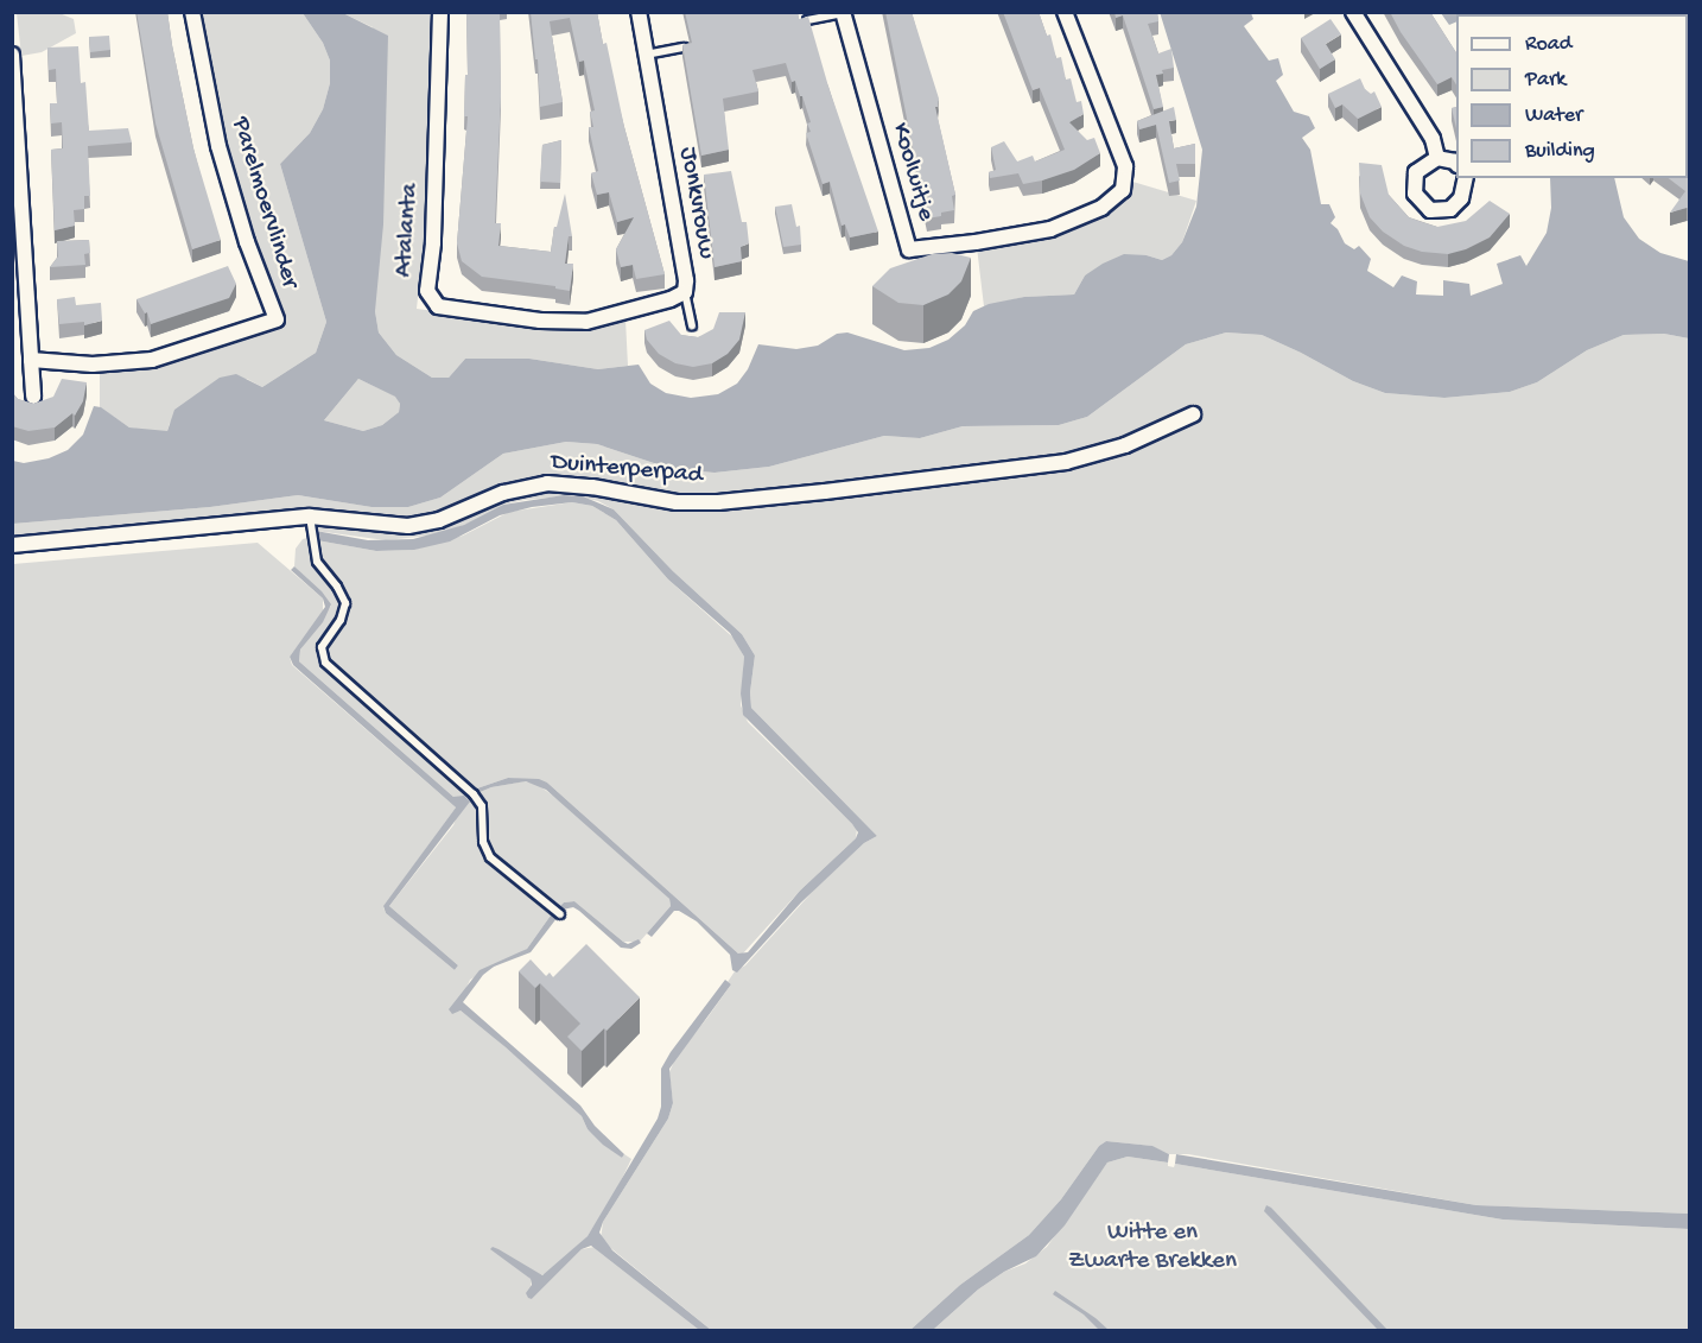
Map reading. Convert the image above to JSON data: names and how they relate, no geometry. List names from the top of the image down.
{
  "streets": {
    "street": [
      "Koolwitje",
      "Parelmoervlinder",
      "Jonkvrouw",
      "Atalanta",
      "Duinterperpad"
    ]
  },
  "crossings": [
    ["Jonkvrouw", "Atalanta"]
  ],
  "parks": ["Witte en Zwarte Brekken"],
  "legend": [
    "Road",
    "Park",
    "Water",
    "Building"
  ]
}
